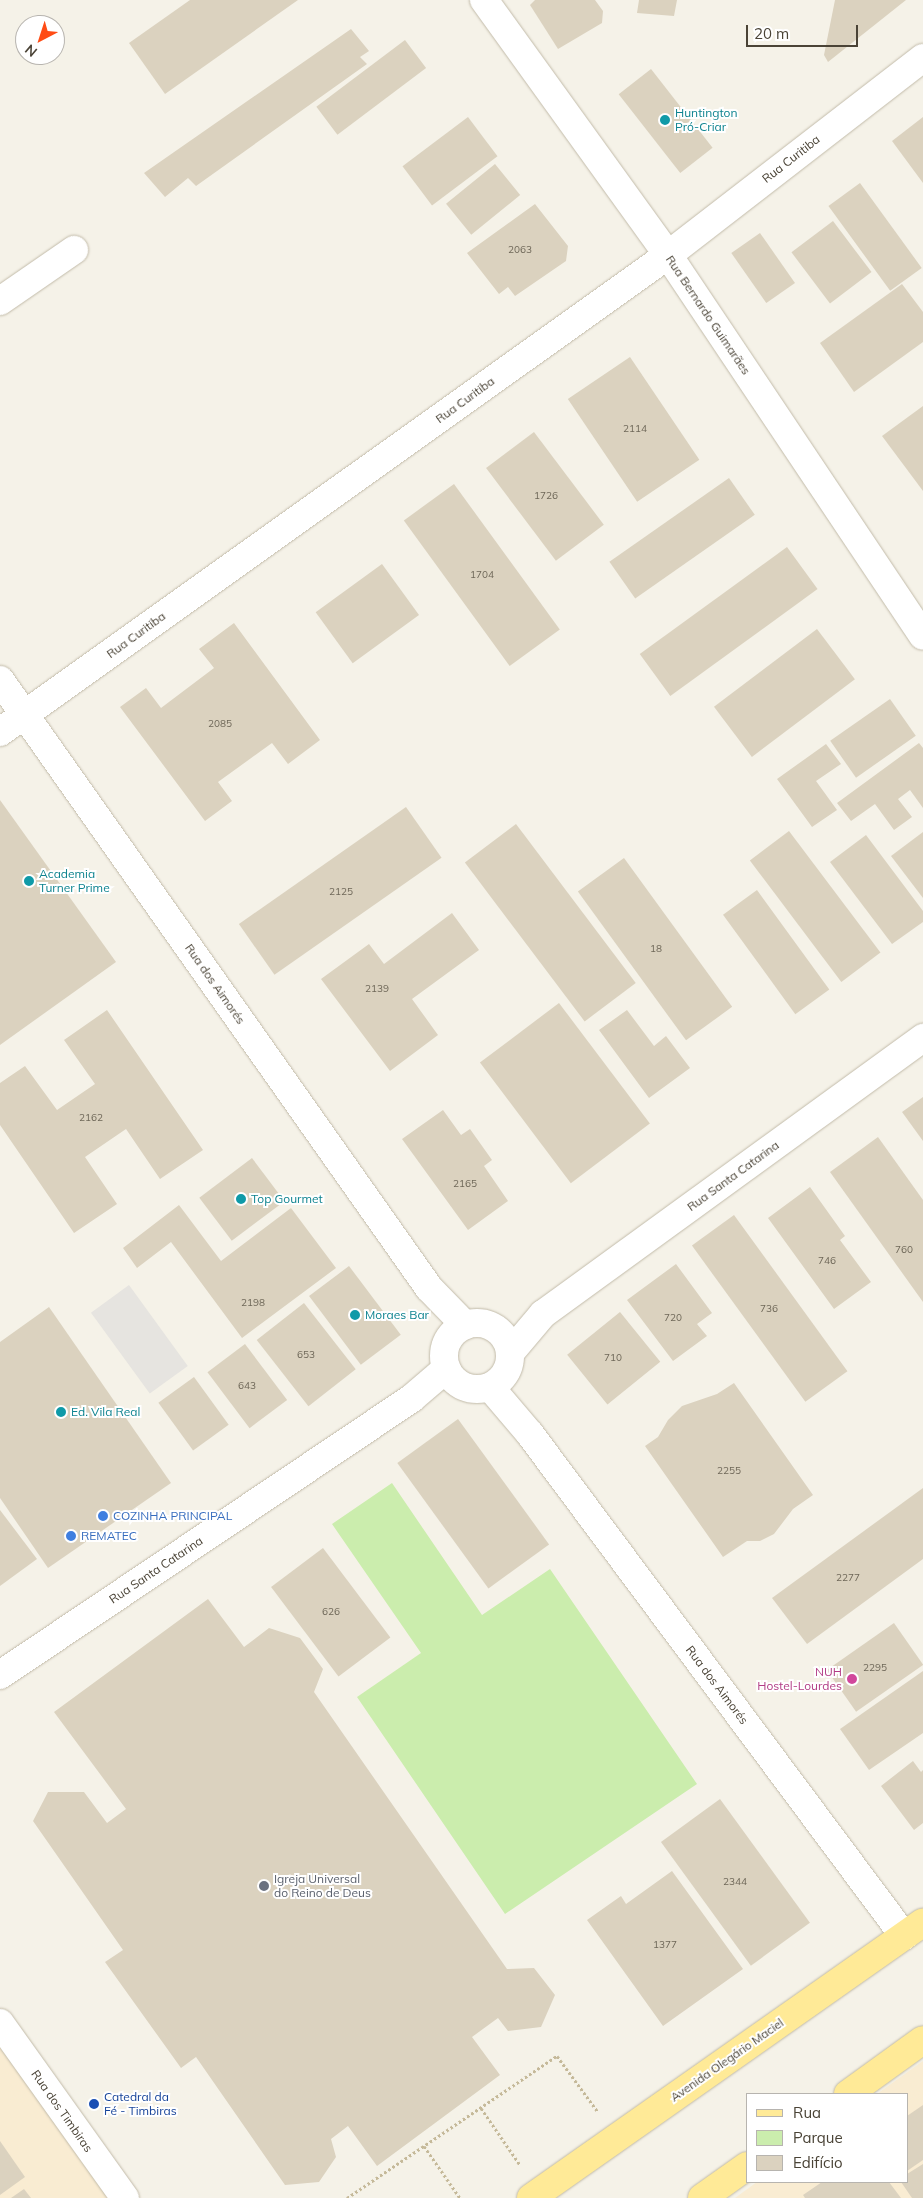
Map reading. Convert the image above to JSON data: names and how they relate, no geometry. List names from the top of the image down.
{
  "streets": {
    "main road": ["Avenida Olegário Maciel"],
    "street": [
      "Rua Curitiba",
      "Rua Bernardo Guimarães",
      "Rua dos Aimorés",
      "Rua Santa Catarina",
      "Rua dos Timbiras"
    ]
  },
  "crossings": [
    ["Rua Curitiba", "Rua Bernardo Guimarães"],
    ["Rua Curitiba", "Rua dos Aimorés"],
    ["Rua dos Aimorés", "Rua Santa Catarina"],
    ["Rua dos Aimorés", "Avenida Olegário Maciel"]
  ],
  "places": [
    "Huntington Pró-Criar",
    "Academia Turner Prime",
    "Top Gourmet",
    "Moraes Bar",
    "Ed. Vila Real",
    "COZINHA PRINCIPAL",
    "REMATEC",
    "NUH Hostel-Lourdes",
    "Igreja Universal do Reino de Deus",
    "Catedral da Fé - Timbiras"
  ],
  "house_numbers": [
    "2063",
    "2114",
    "1726",
    "1704",
    "2085",
    "2125",
    "18",
    "2139",
    "2162",
    "2165",
    "760",
    "746",
    "2198",
    "736",
    "720",
    "653",
    "710",
    "643",
    "2255",
    "2277",
    "626",
    "2295",
    "2344",
    "1377"
  ],
  "legend": ["Rua", "Parque", "Edifício"],
  "scale_bar": "20 m",
  "north": "bottom left"
}
